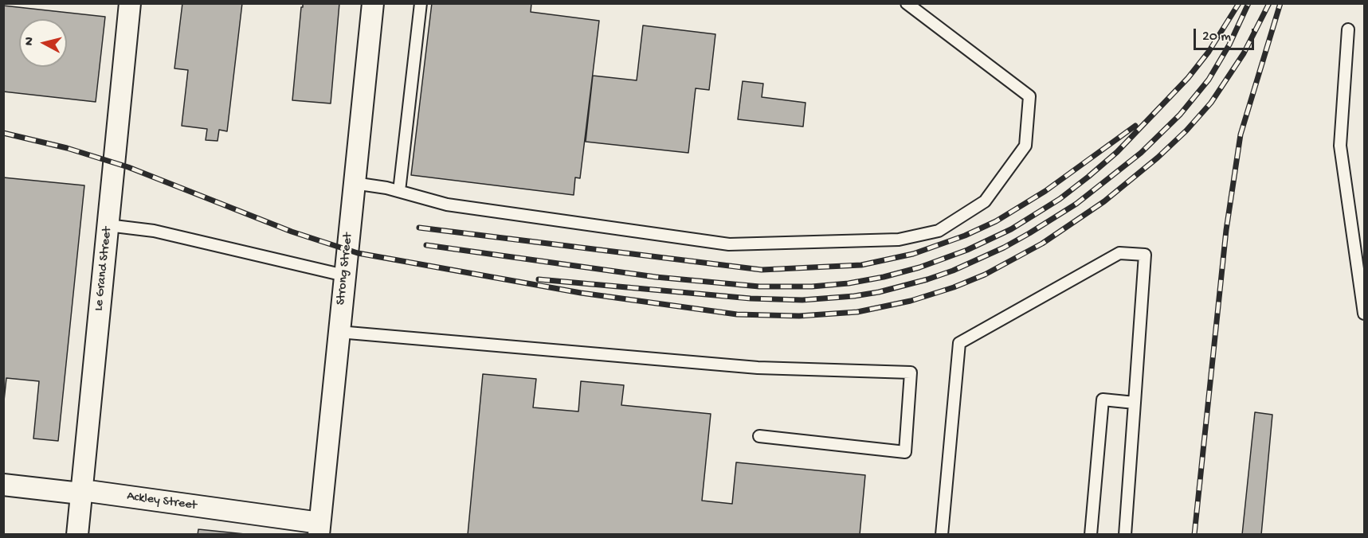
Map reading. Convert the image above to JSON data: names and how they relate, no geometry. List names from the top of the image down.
{
  "streets": {
    "street": ["Le Grand Street", "Strong Street", "Ackley Street"]
  },
  "crossings": [
    ["Le Grand Street", "Ackley Street"],
    ["Strong Street", "Ackley Street"]
  ],
  "scale_bar": "20 m",
  "north": "left"
}
